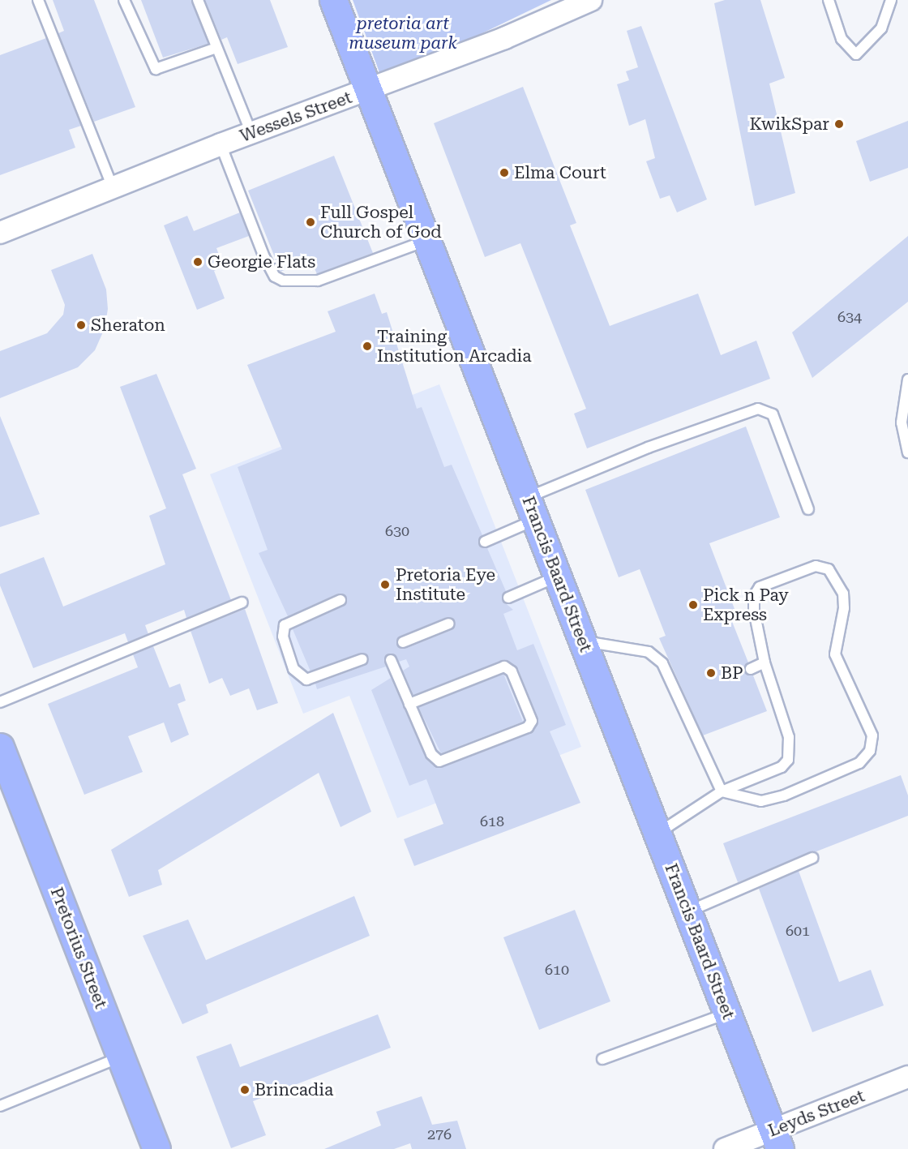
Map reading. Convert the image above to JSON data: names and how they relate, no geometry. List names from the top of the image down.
{
  "streets": {
    "main road": ["Francis Baard Street", "Pretorius Street"],
    "street": ["Wessels Street", "Leyds Street"]
  },
  "crossings": [
    ["Wessels Street", "Francis Baard Street"],
    ["Francis Baard Street", "Leyds Street"]
  ],
  "parks": ["pretoria art museum park"],
  "places": [
    "KwikSpar",
    "Elma Court",
    "Full Gospel Church of God",
    "Georgie Flats",
    "Sheraton",
    "Training Institution Arcadia",
    "Pretoria Eye Institute",
    "Pick n Pay Express",
    "BP",
    "Brincadia"
  ],
  "house_numbers": [
    "634",
    "630",
    "618",
    "601",
    "610",
    "276"
  ]
}
